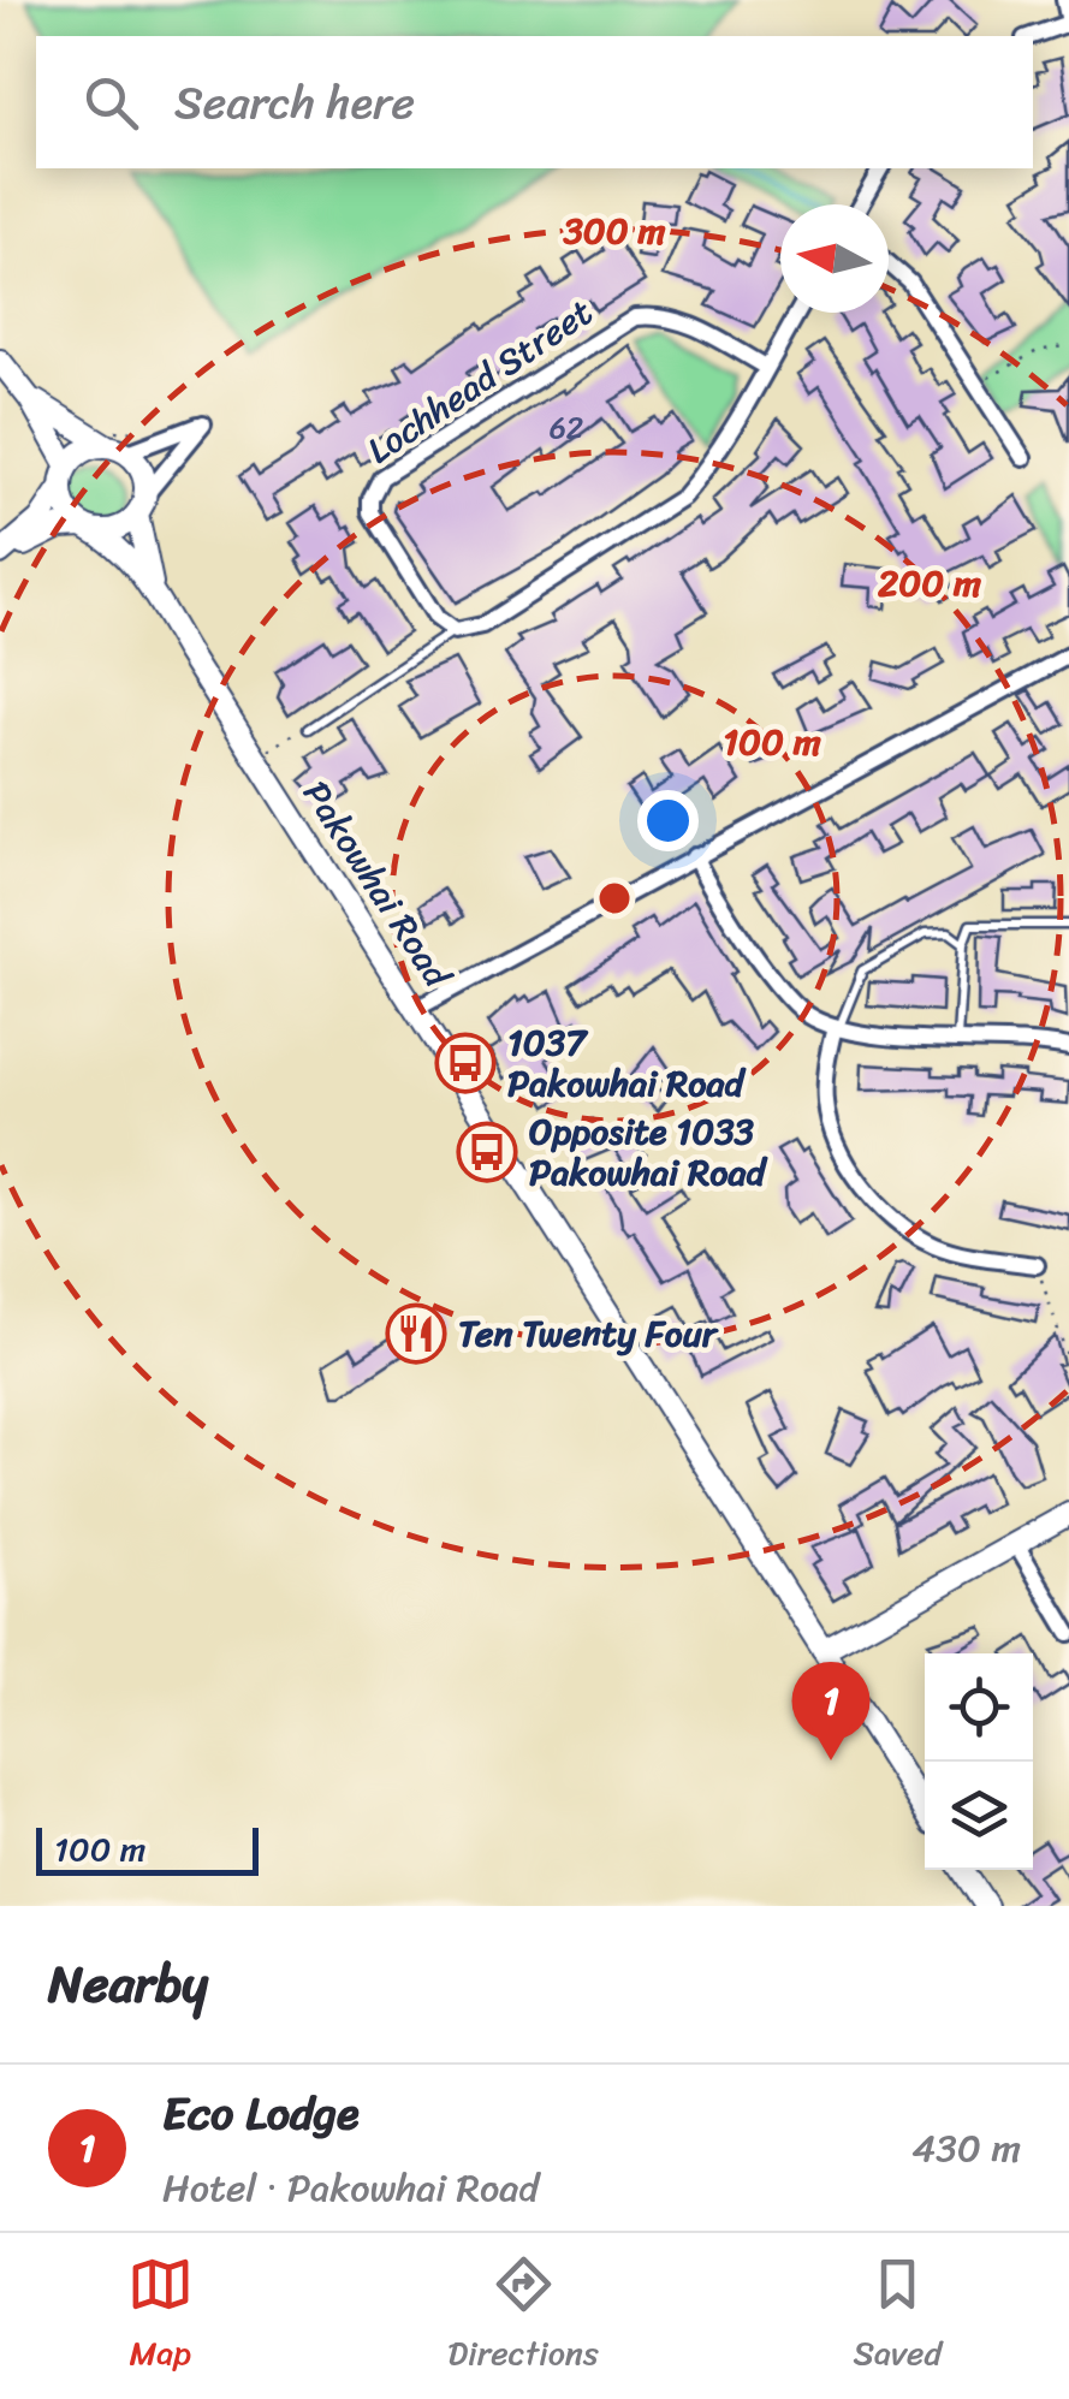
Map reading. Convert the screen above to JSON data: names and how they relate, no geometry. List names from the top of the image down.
{
  "streets": {
    "main road": ["Pakowhai Road"],
    "street": ["Lochhead Street"]
  },
  "places": {
    "bus stop": ["1037 Pakowhai Road", "Opposite 1033 Pakowhai Road"],
    "restaurant": ["Ten Twenty Four"]
  },
  "house_numbers": ["62"],
  "scale_bar": "100 m",
  "north": "left",
  "page": {
    "search": "Search here",
    "pins": "1",
    "scale": "100 m",
    "heading": "Nearby",
    "list": [
      {
        "mark": "1",
        "name": "Eco Lodge",
        "note": "Hotel · Pakowhai Road",
        "value": "430 m"
      }
    ],
    "nav": ["Map", "Directions", "Saved"]
  },
  "rings": ["300 m", "200 m", "100 m"]
}
